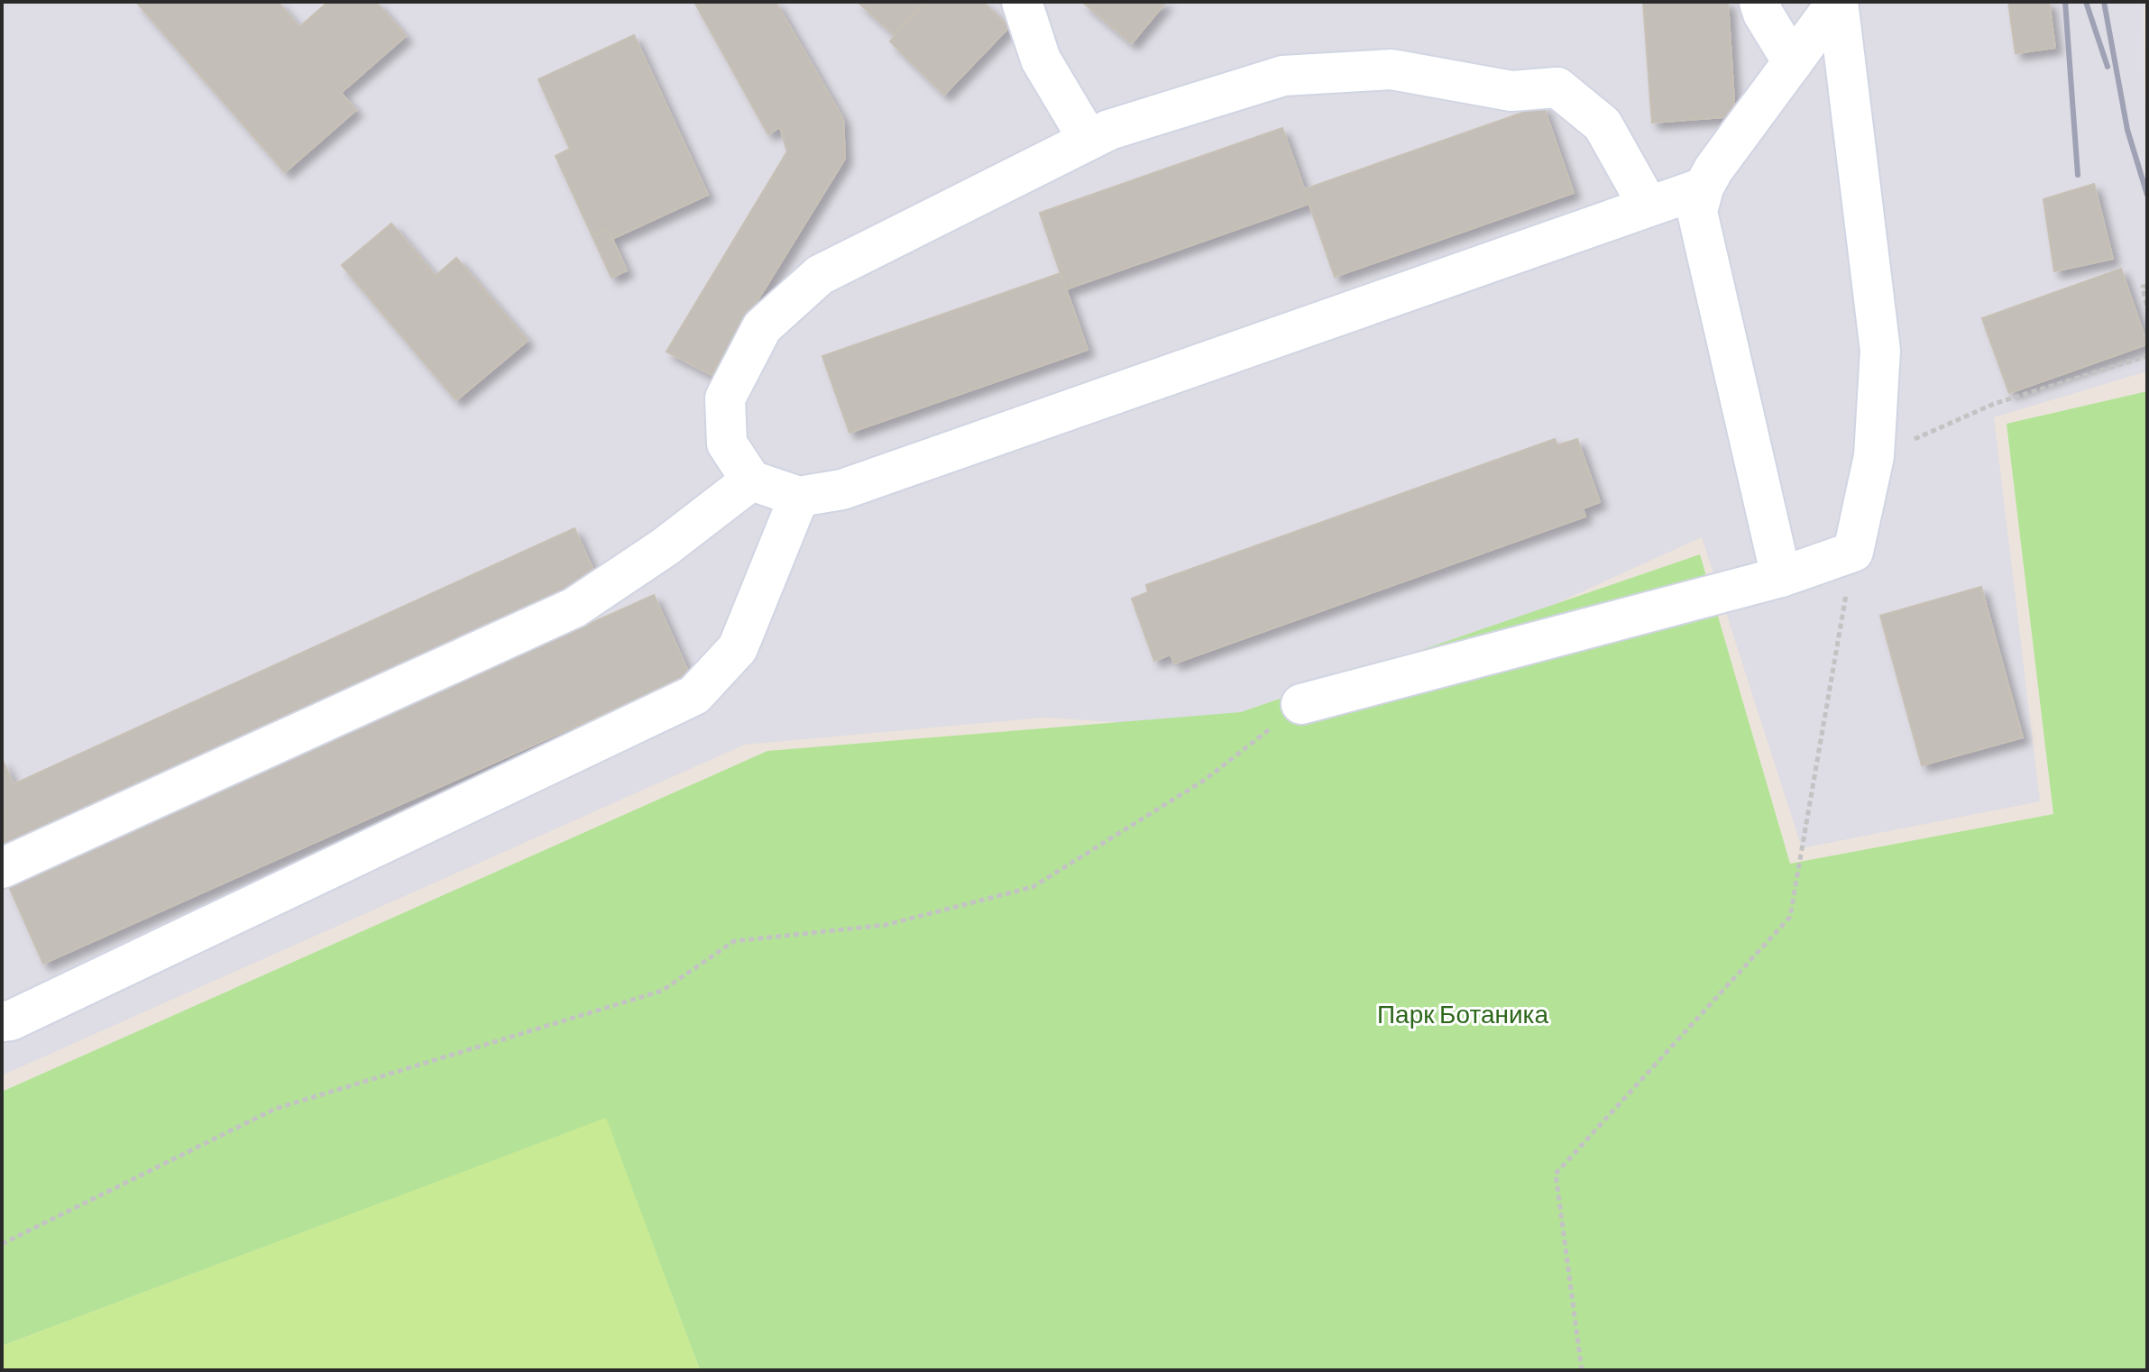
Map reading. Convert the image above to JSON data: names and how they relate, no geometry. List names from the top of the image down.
{
  "parks": ["Парк Ботаника"]
}
